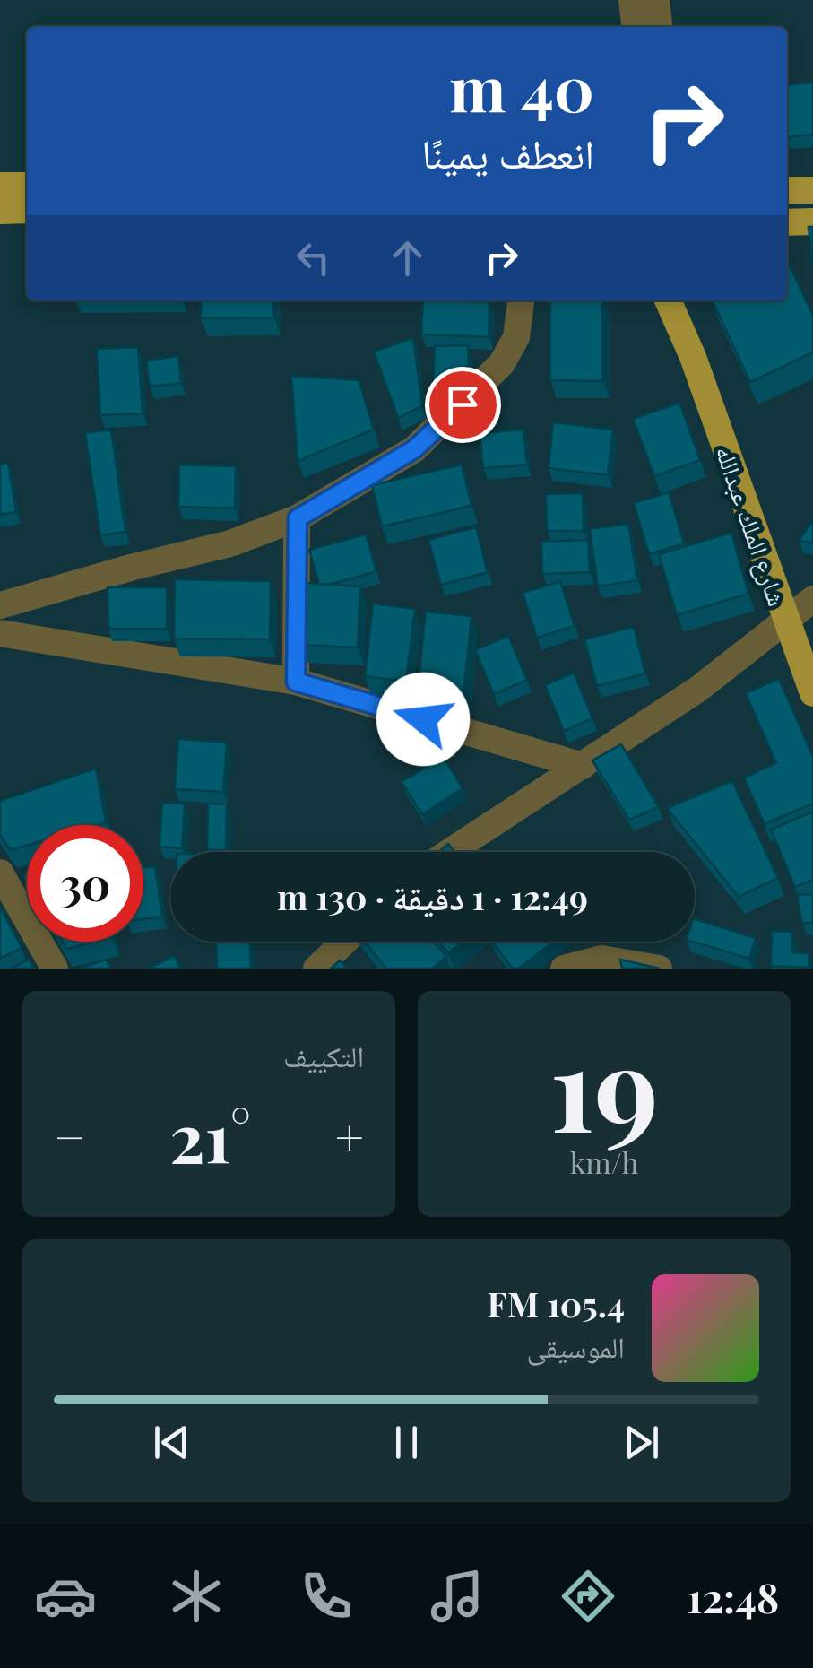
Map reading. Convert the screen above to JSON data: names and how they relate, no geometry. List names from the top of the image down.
{
  "streets": {
    "main road": ["شارع الملك عبدالله"]
  },
  "page": {
    "turn": ["40 m", "انعطف يمينًا"],
    "limit": "30",
    "trip": "12:49 · 1 دقيقة · 130 m",
    "tile": [
      ["19", "km/h"],
      "التكييف"
    ],
    "heat": ["−", "21°", "+"],
    "song": ["105.4 FM", "الموسيقى"],
    "tabs": "12:48"
  }
}
